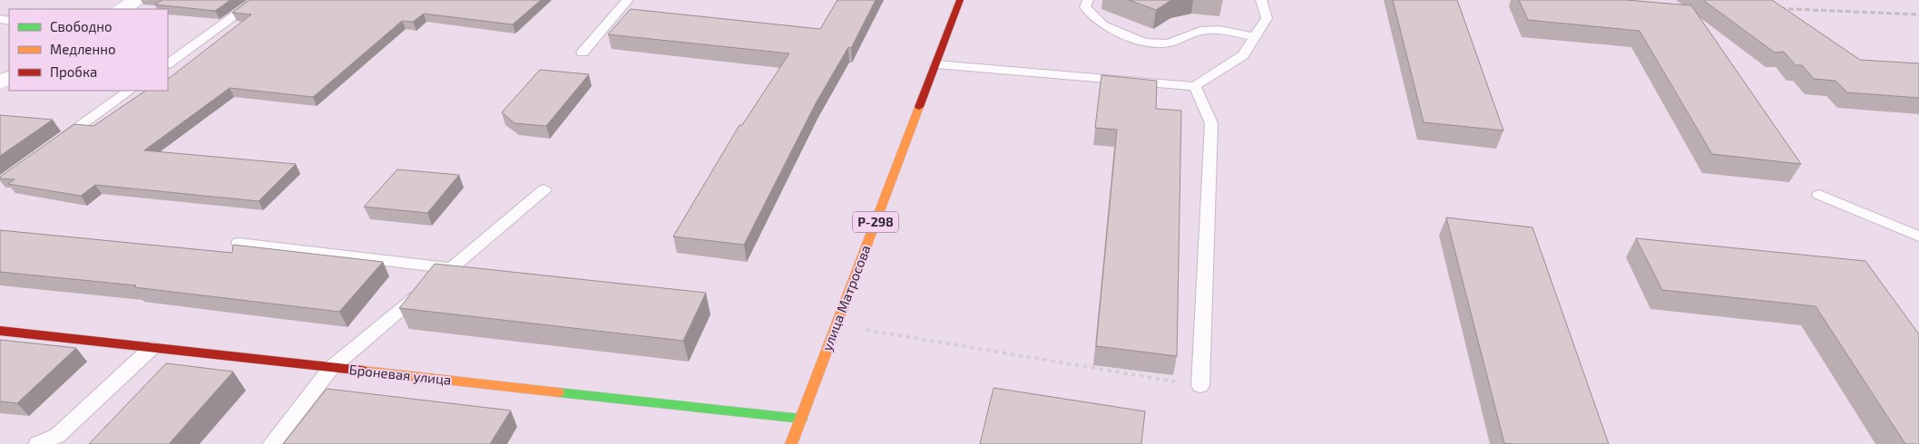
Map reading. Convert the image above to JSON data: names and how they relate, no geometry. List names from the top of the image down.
{
  "streets": {
    "main road": ["Р-298", "улица Матросова", "Броневая улица"]
  },
  "crossings": [
    ["улица Матросова", "Броневая улица"]
  ],
  "legend": ["Свободно", "Медленно", "Пробка"]
}
